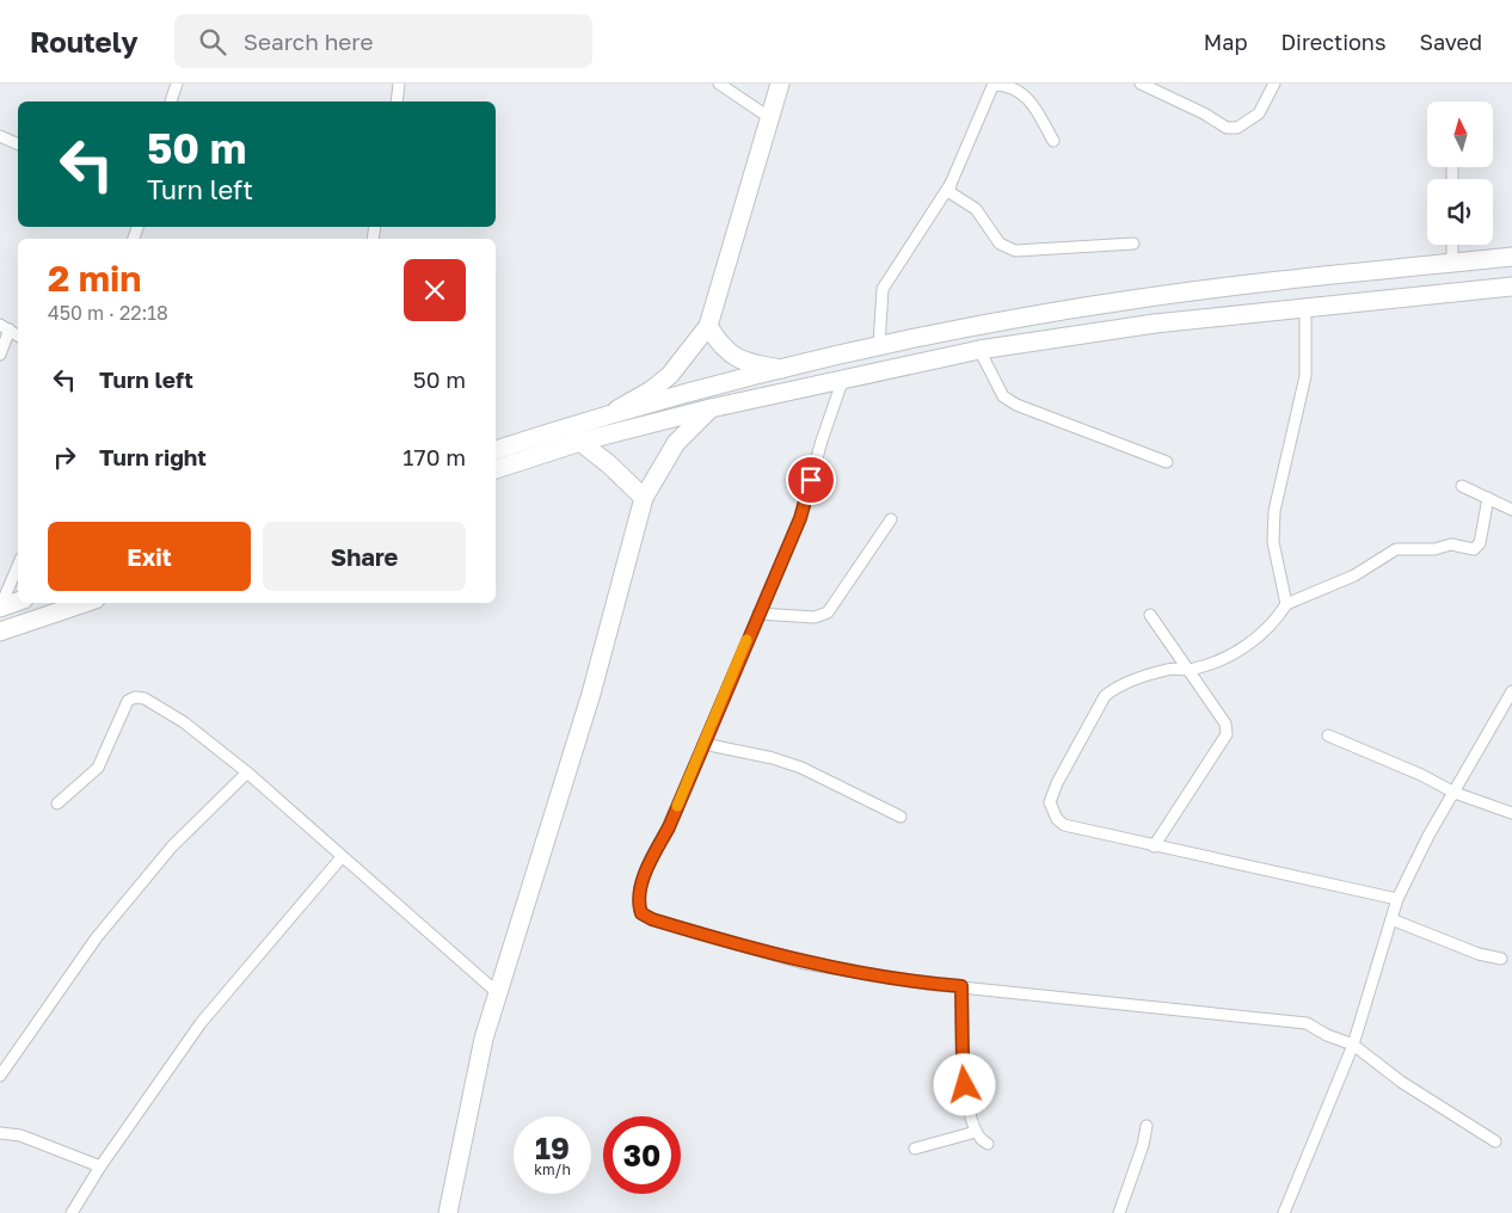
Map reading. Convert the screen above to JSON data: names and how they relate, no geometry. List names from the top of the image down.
{
  "north": "top",
  "page": {
    "header": "Routely",
    "search": "Search here",
    "nav": ["Map", "Directions", "Saved"],
    "turn": ["50 m", "Turn left"],
    "heading": ["2 min", "450 m · 22:18"],
    "list": [
      {
        "name": "Turn left",
        "value": "50 m"
      },
      {
        "name": "Turn right",
        "value": "170 m"
      }
    ],
    "buttons": ["Exit", "Share"],
    "speed": "19 km/h",
    "limit": "30"
  }
}
